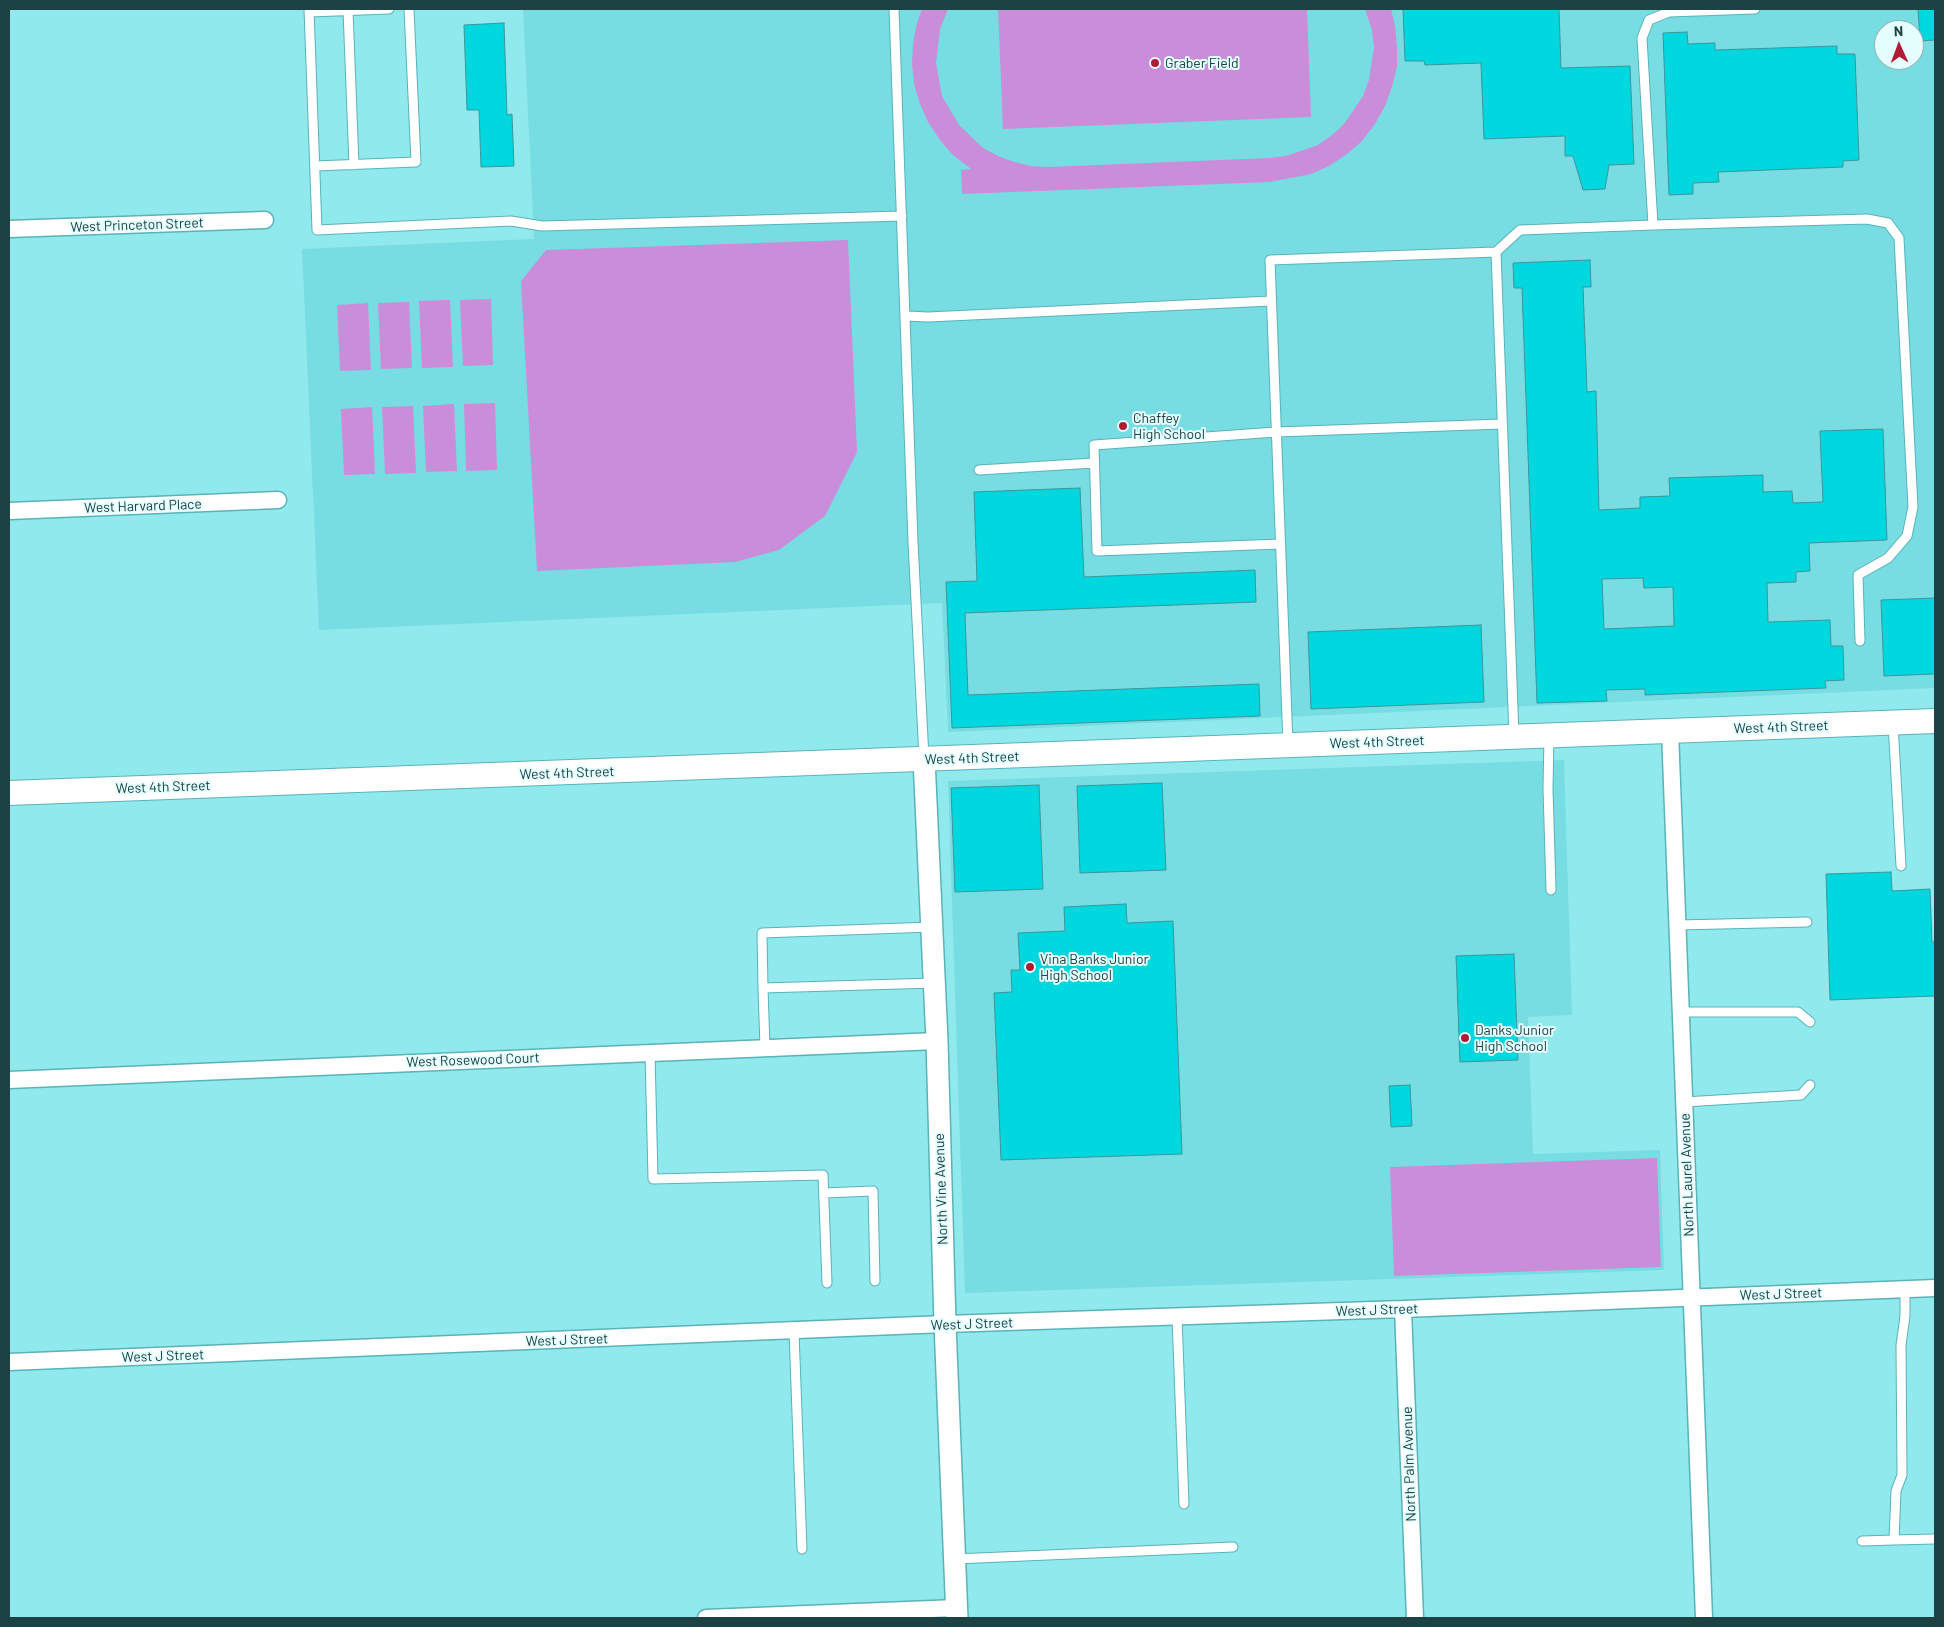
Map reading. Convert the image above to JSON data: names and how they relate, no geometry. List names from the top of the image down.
{
  "streets": {
    "main road": ["West 4th Street"],
    "street": [
      "West Princeton Street",
      "West Harvard Place",
      "West Rosewood Court",
      "North Laurel Avenue",
      "North Vine Avenue",
      "West J Street",
      "North Palm Avenue"
    ]
  },
  "crossings": [
    ["West 4th Street", "North Laurel Avenue"],
    ["West 4th Street", "North Vine Avenue"],
    ["West Rosewood Court", "North Vine Avenue"],
    ["North Laurel Avenue", "West J Street"],
    ["North Vine Avenue", "West J Street"],
    ["West J Street", "North Palm Avenue"]
  ],
  "places": [
    "Graber Field",
    "Chaffey High School",
    "Vina Banks Junior High School",
    "Danks Junior High School"
  ],
  "north": "top"
}
